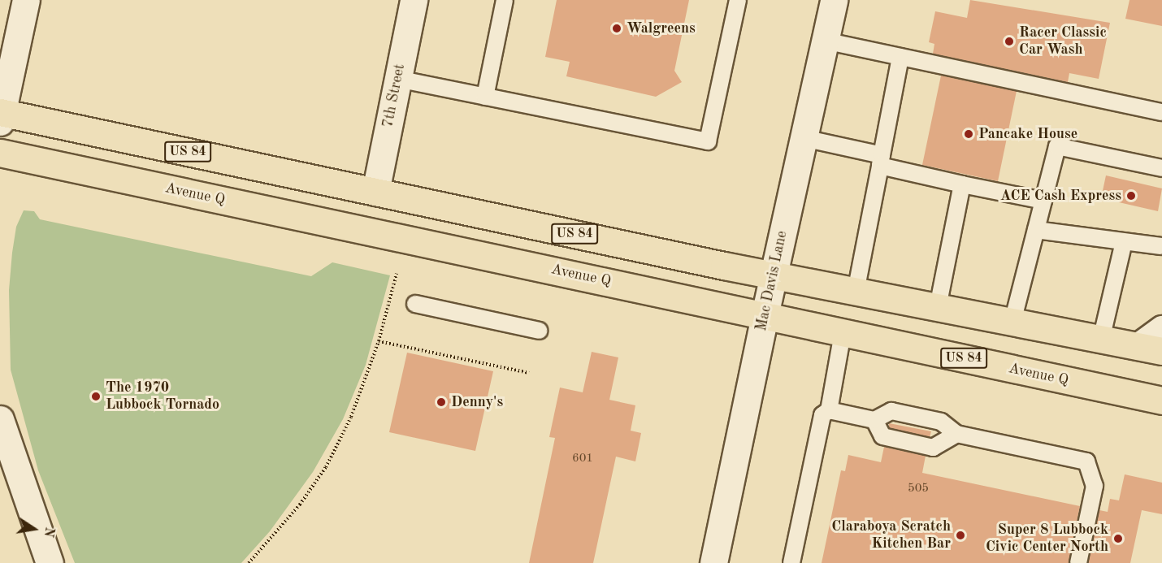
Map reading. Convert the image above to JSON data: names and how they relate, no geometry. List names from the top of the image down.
{
  "streets": {
    "highway": ["US 84", "Avenue Q"],
    "street": ["7th Street", "Mac Davis Lane"]
  },
  "crossings": [
    ["7th Street", "US 84"],
    ["US 84", "Mac Davis Lane"],
    ["Avenue Q", "Mac Davis Lane"]
  ],
  "places": [
    "Walgreens",
    "Racer Classic Car Wash",
    "Pancake House",
    "ACE Cash Express",
    "The 1970 Lubbock Tornado",
    "Denny's",
    "Claraboya Scratch Kitchen Bar",
    "Super 8 Lubbock Civic Center North"
  ],
  "house_numbers": ["601", "505"],
  "north": "right"
}
